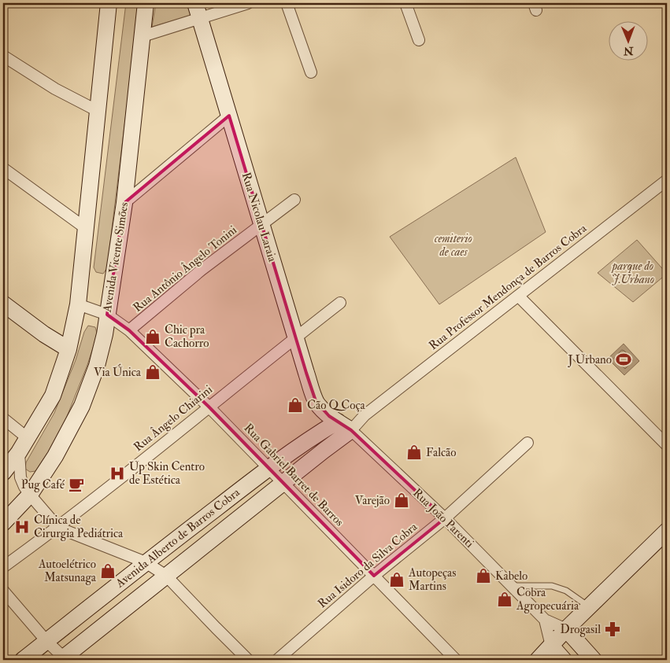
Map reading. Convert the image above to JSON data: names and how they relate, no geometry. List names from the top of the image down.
{
  "streets": {
    "street": [
      "Rua Nicolau Laraia",
      "Avenida Vicente Simões",
      "Rua Antônio Ângelo Tonini",
      "Rua Professor Mendonça de Barros Cobra",
      "Rua Ângelo Chiarini",
      "Rua Gabriel Barret de Barros",
      "Rua João Parenti",
      "Avenida Alberto de Barros Cobra",
      "Rua Isidoro da Silva Cobra"
    ]
  },
  "crossings": [
    ["Rua Nicolau Laraia", "Rua Antônio Ângelo Tonini"],
    ["Rua Nicolau Laraia", "Rua Professor Mendonça de Barros Cobra"],
    ["Rua Nicolau Laraia", "Rua Ângelo Chiarini"],
    ["Rua Nicolau Laraia", "Rua João Parenti"],
    ["Rua Nicolau Laraia", "Avenida Alberto de Barros Cobra"],
    ["Avenida Vicente Simões", "Rua Gabriel Barret de Barros"],
    ["Rua Antônio Ângelo Tonini", "Rua Gabriel Barret de Barros"],
    ["Rua Professor Mendonça de Barros Cobra", "Rua João Parenti"],
    ["Rua Professor Mendonça de Barros Cobra", "Avenida Alberto de Barros Cobra"],
    ["Rua Ângelo Chiarini", "Rua Gabriel Barret de Barros"],
    ["Rua Gabriel Barret de Barros", "Avenida Alberto de Barros Cobra"],
    ["Rua Gabriel Barret de Barros", "Rua Isidoro da Silva Cobra"],
    ["Rua João Parenti", "Avenida Alberto de Barros Cobra"],
    ["Rua João Parenti", "Rua Isidoro da Silva Cobra"]
  ],
  "parks": ["cemiterio de caes", "parque do J.Urbano"],
  "places": {
    "shop": [
      "Chic pra Cachorro",
      "Via Única",
      "Cão Q Coça",
      "Falcão",
      "Varejão",
      "Autoelétrico Matsunaga",
      "Kabelo",
      "Autopeças Martins",
      "Cobra Agropecuária"
    ],
    "sports": ["J Urbano"],
    "hospital": ["Up Skin Centro de Estética", "Clínica de Cirurgia Pediátrica"],
    "cafe": ["Pug Café"],
    "pharmacy": ["Drogasil"]
  },
  "north": "bottom"
}
